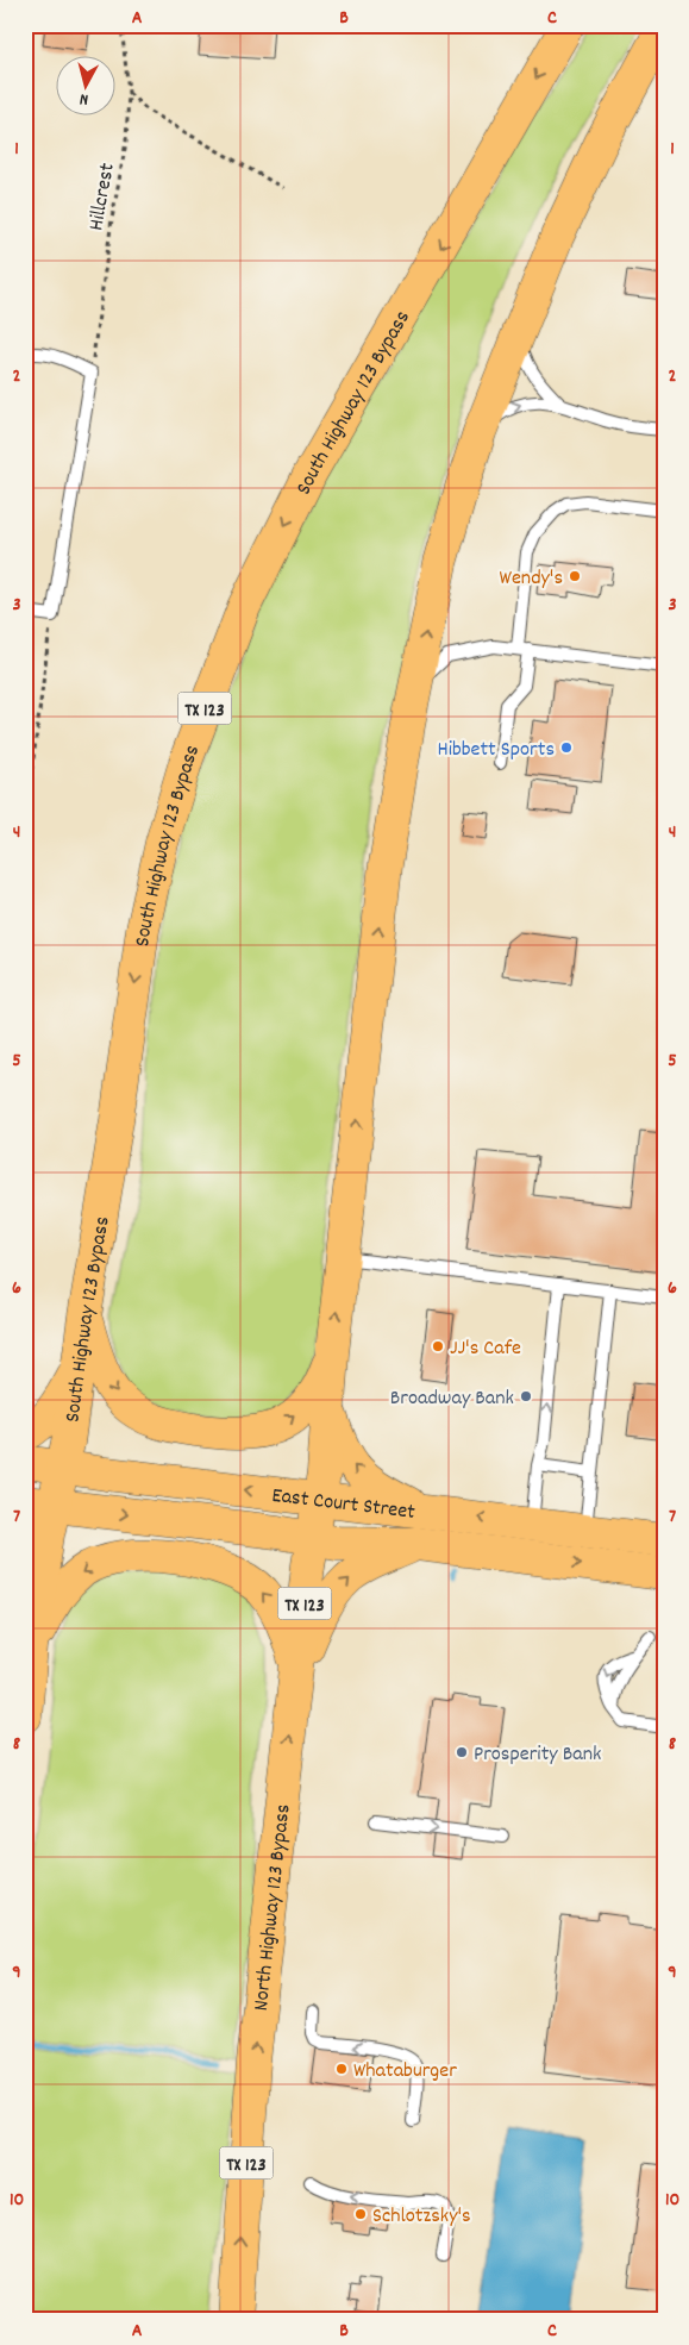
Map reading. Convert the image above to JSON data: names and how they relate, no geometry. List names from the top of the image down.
{
  "streets": {
    "main road": [
      "South Highway 123 Bypass",
      "TX 123",
      "East Court Street",
      "North Highway 123 Bypass"
    ],
    "path": ["Hillcrest"]
  },
  "crossings": [
    ["South Highway 123 Bypass", "TX 123"],
    ["South Highway 123 Bypass", "East Court Street"],
    ["TX 123", "East Court Street"],
    ["TX 123", "North Highway 123 Bypass"],
    ["East Court Street", "North Highway 123 Bypass"]
  ],
  "one_way": ["North Highway 123 Bypass"],
  "places": [
    "Wendy's",
    "Hibbett Sports",
    "JJ's Cafe",
    "Broadway Bank",
    "Prosperity Bank",
    "Whataburger",
    "Schlotzsky's"
  ],
  "north": "bottom",
  "grid": {
    "columns": ["A", "B", "C"],
    "rows": [
      "1",
      "2",
      "3",
      "4",
      "5",
      "6",
      "7",
      "8",
      "9",
      "10"
    ]
  }
}
